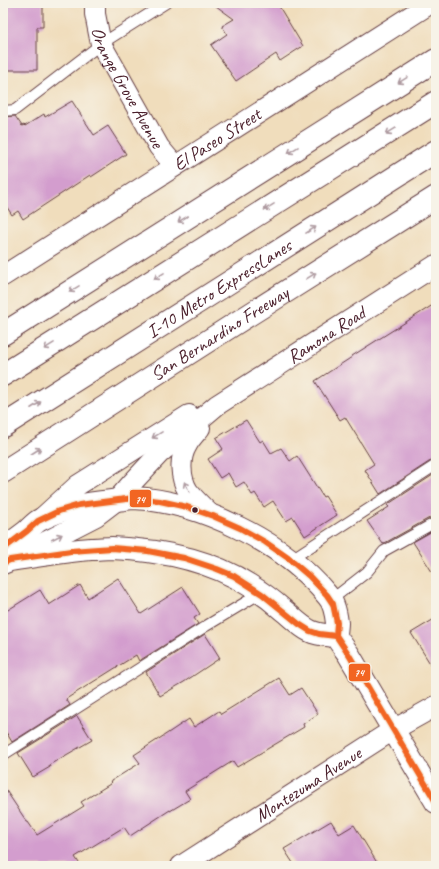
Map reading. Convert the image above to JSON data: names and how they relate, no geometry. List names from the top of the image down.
{
  "streets": {
    "main road": ["I-10 Metro ExpressLanes", "San Bernardino Freeway"],
    "street": [
      "Orange Grove Avenue",
      "El Paseo Street",
      "Ramona Road",
      "Montezuma Avenue"
    ]
  },
  "crossings": [
    ["Orange Grove Avenue", "El Paseo Street"]
  ],
  "lines": ["transit line 74"]
}
